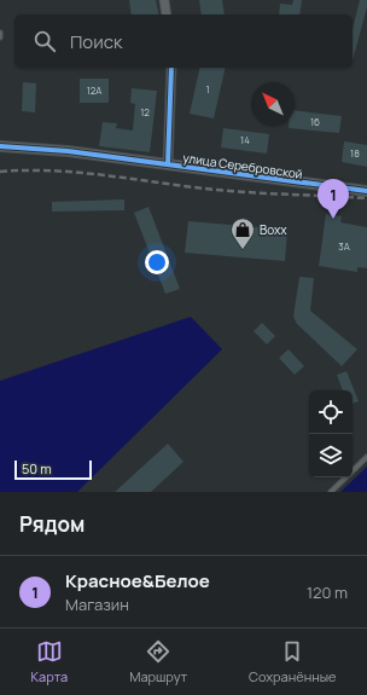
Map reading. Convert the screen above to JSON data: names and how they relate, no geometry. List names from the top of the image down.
{
  "streets": {
    "street": ["улица Серебровской"]
  },
  "places": {
    "shop": ["Boxx"]
  },
  "house_numbers": [
    "1",
    "12А",
    "12",
    "16",
    "14",
    "18",
    "3А"
  ],
  "scale_bar": "50 m",
  "north": "top left",
  "page": {
    "search": "Поиск",
    "pins": "1",
    "scale": "50 m",
    "heading": "Рядом",
    "list": [
      {
        "mark": "1",
        "name": "Красное&Белое",
        "note": "Магазин",
        "value": "120 m"
      }
    ],
    "nav": ["Карта", "Маршрут", "Сохранённые"]
  }
}
